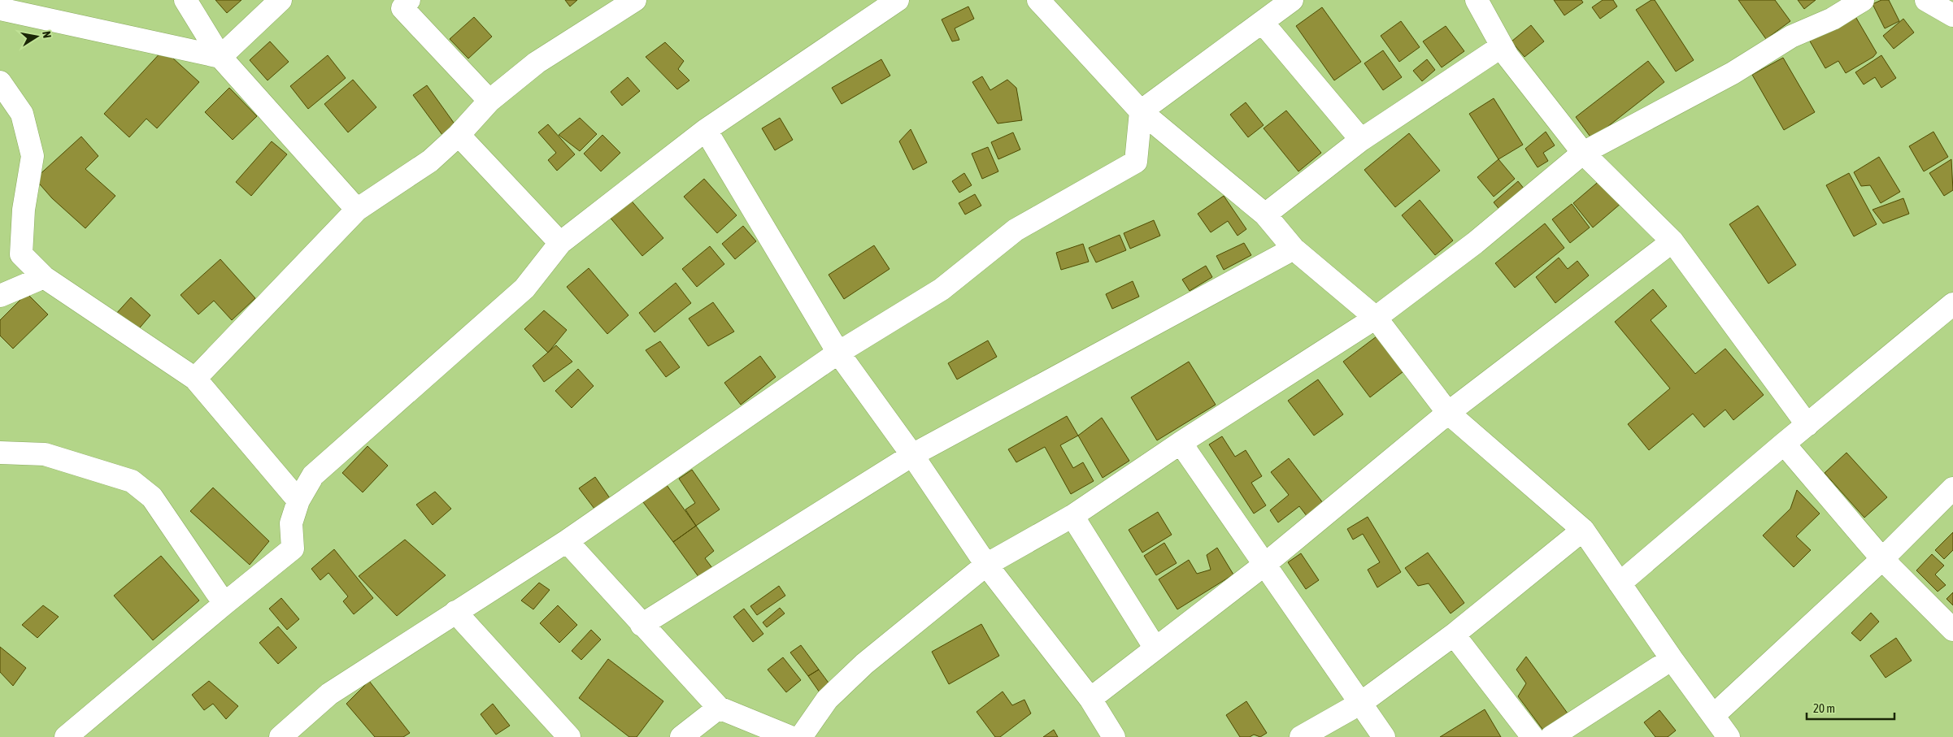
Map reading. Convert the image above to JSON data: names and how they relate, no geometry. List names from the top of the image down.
{
  "scale_bar": "20 m",
  "north": "right"
}
